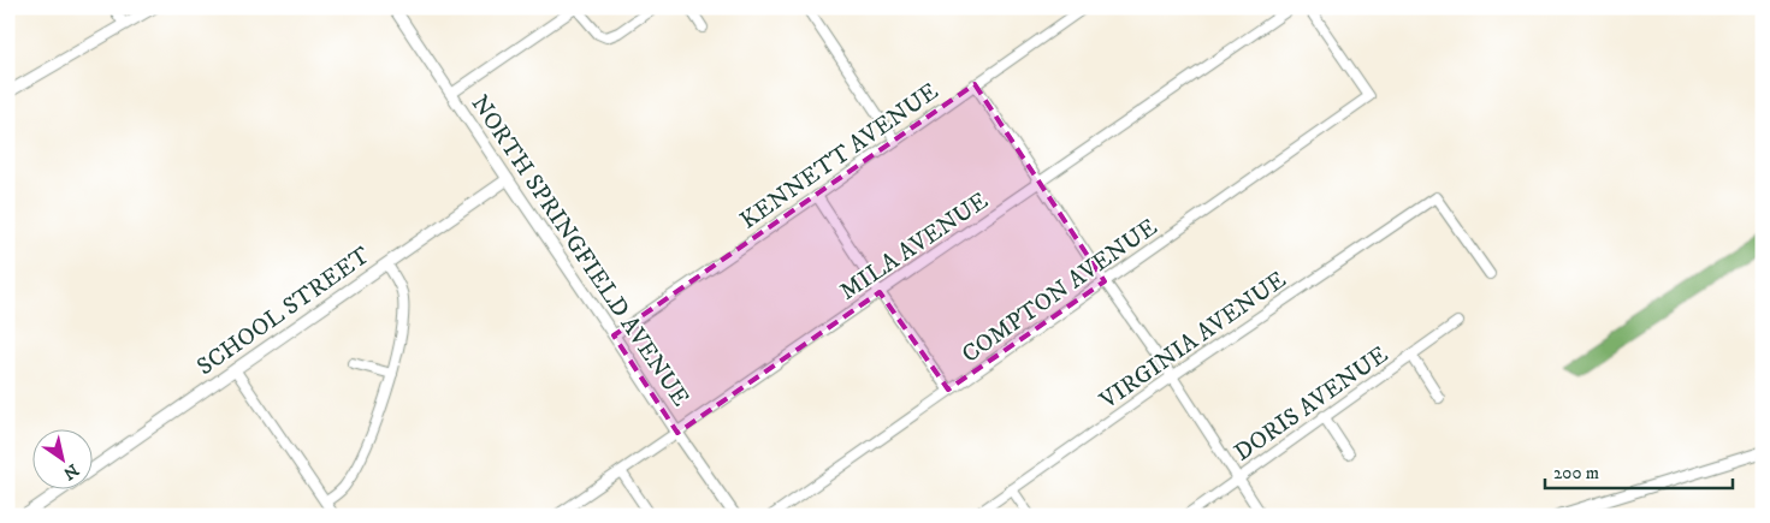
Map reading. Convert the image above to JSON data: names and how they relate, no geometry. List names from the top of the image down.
{
  "streets": {
    "main road": ["NORTH SPRINGFIELD AVENUE", "SCHOOL STREET"],
    "street": [
      "KENNETT AVENUE",
      "MILA AVENUE",
      "COMPTON AVENUE",
      "VIRGINIA AVENUE",
      "DORIS AVENUE"
    ]
  },
  "crossings": [
    ["KENNETT AVENUE", "NORTH SPRINGFIELD AVENUE"],
    ["MILA AVENUE", "NORTH SPRINGFIELD AVENUE"],
    ["NORTH SPRINGFIELD AVENUE", "SCHOOL STREET"]
  ],
  "scale_bar": "200 m",
  "north": "bottom right"
}
